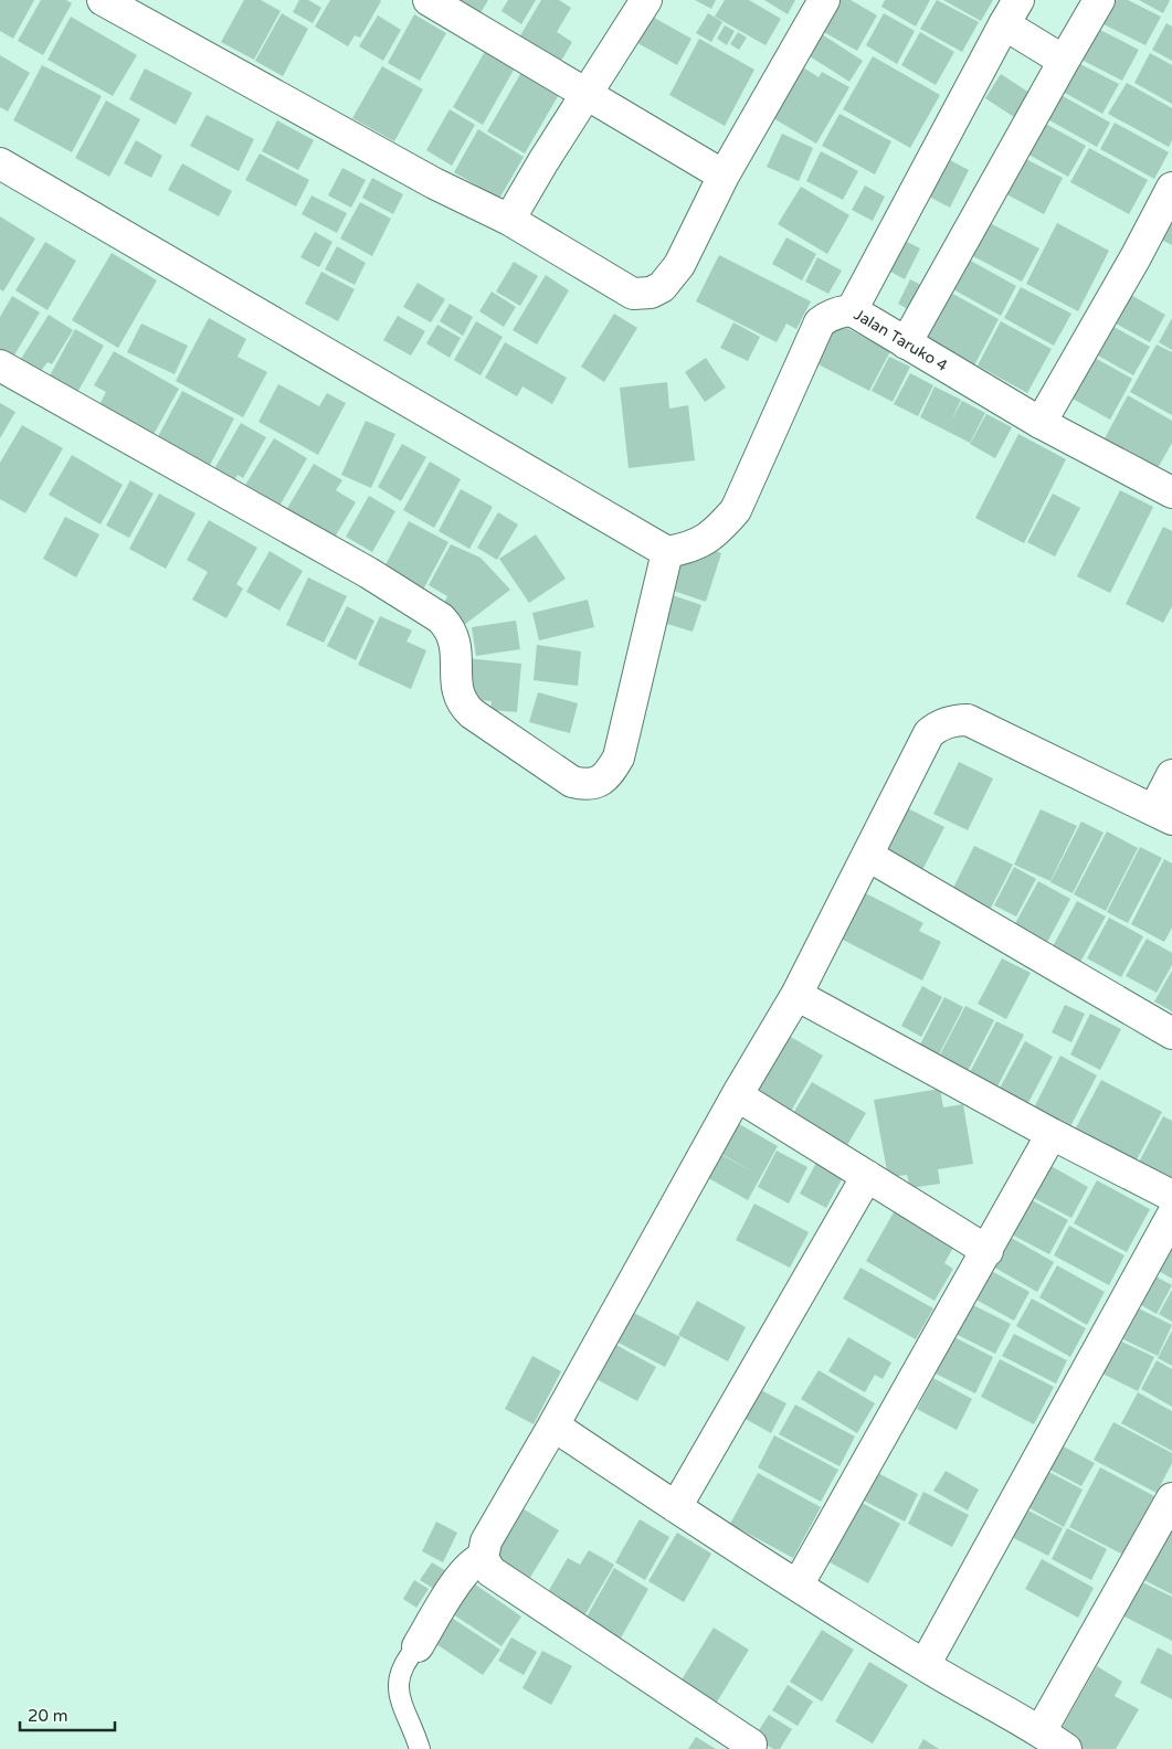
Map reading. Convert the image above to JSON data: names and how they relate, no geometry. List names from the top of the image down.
{
  "streets": {
    "street": ["Jalan Taruko 4"]
  },
  "scale_bar": "20 m"
}
